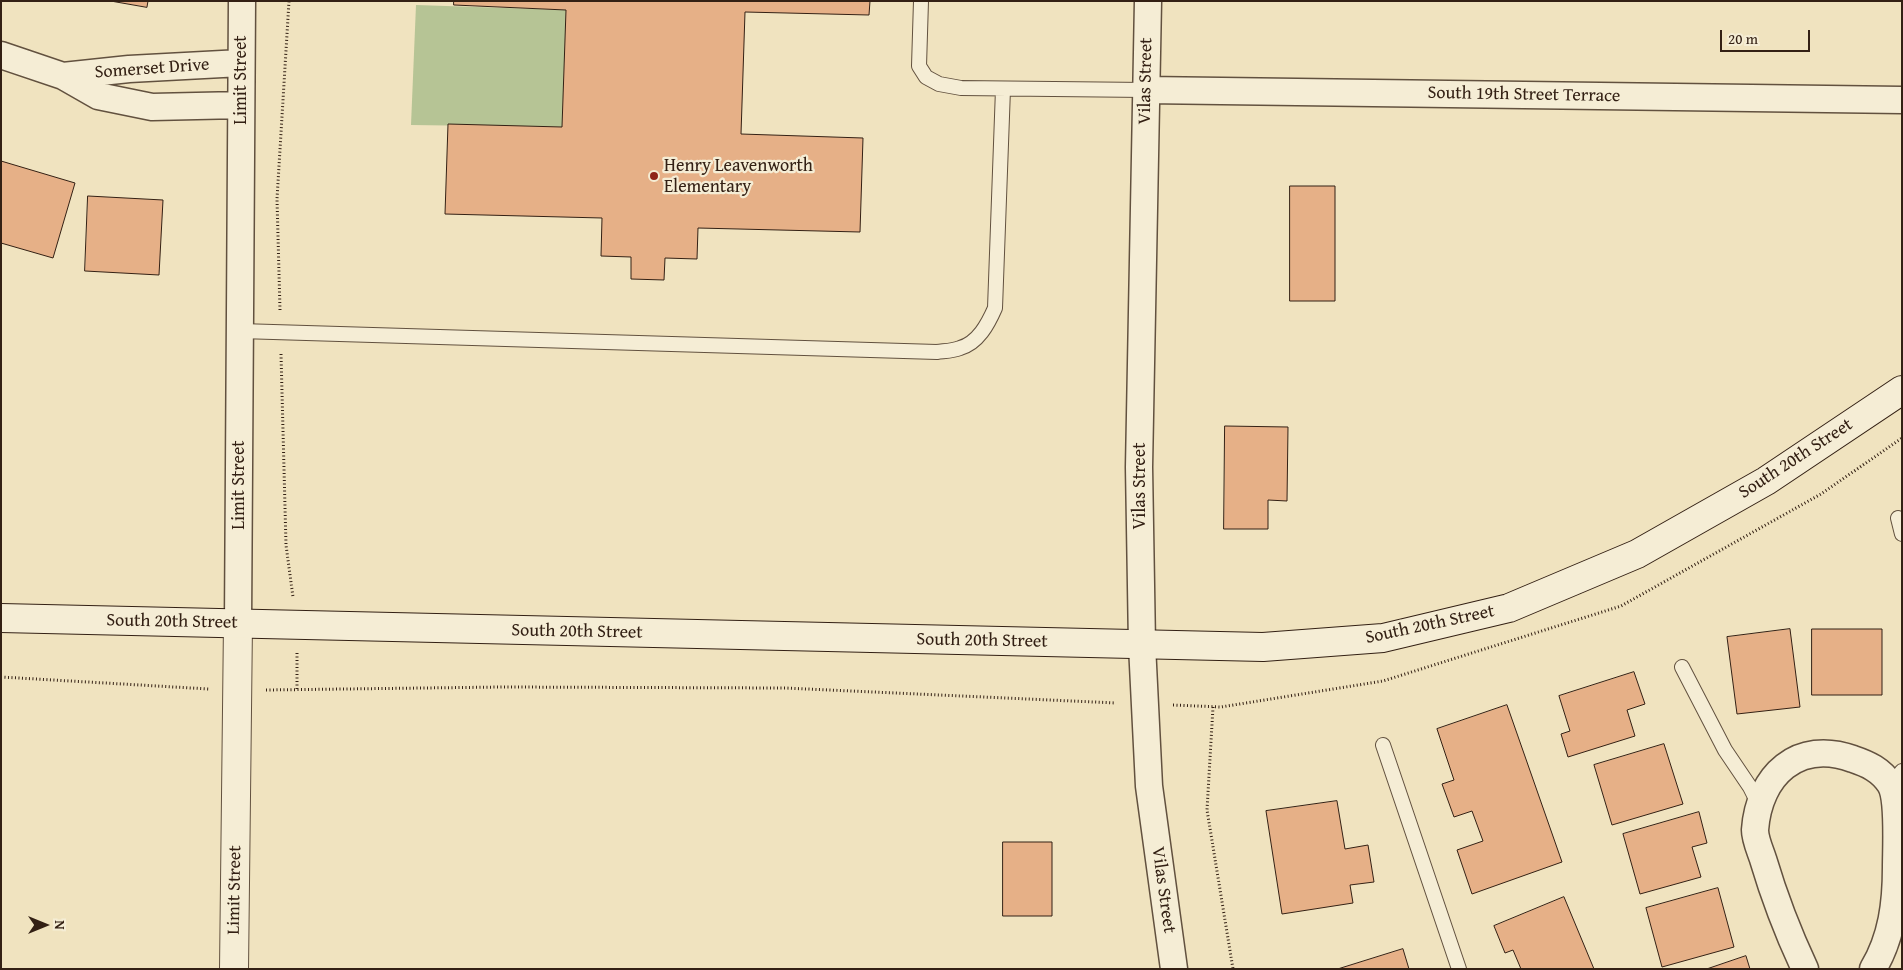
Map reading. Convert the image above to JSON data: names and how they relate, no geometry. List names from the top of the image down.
{
  "streets": {
    "main road": ["Limit Street", "South 20th Street"],
    "street": ["Somerset Drive", "Vilas Street", "South 19th Street Terrace"]
  },
  "crossings": [
    ["Somerset Drive", "Limit Street"],
    ["Limit Street", "South 20th Street"],
    ["Vilas Street", "South 19th Street Terrace"],
    ["Vilas Street", "South 20th Street"]
  ],
  "places": ["Henry Leavenworth Elementary"],
  "scale_bar": "20 m",
  "north": "right"
}
